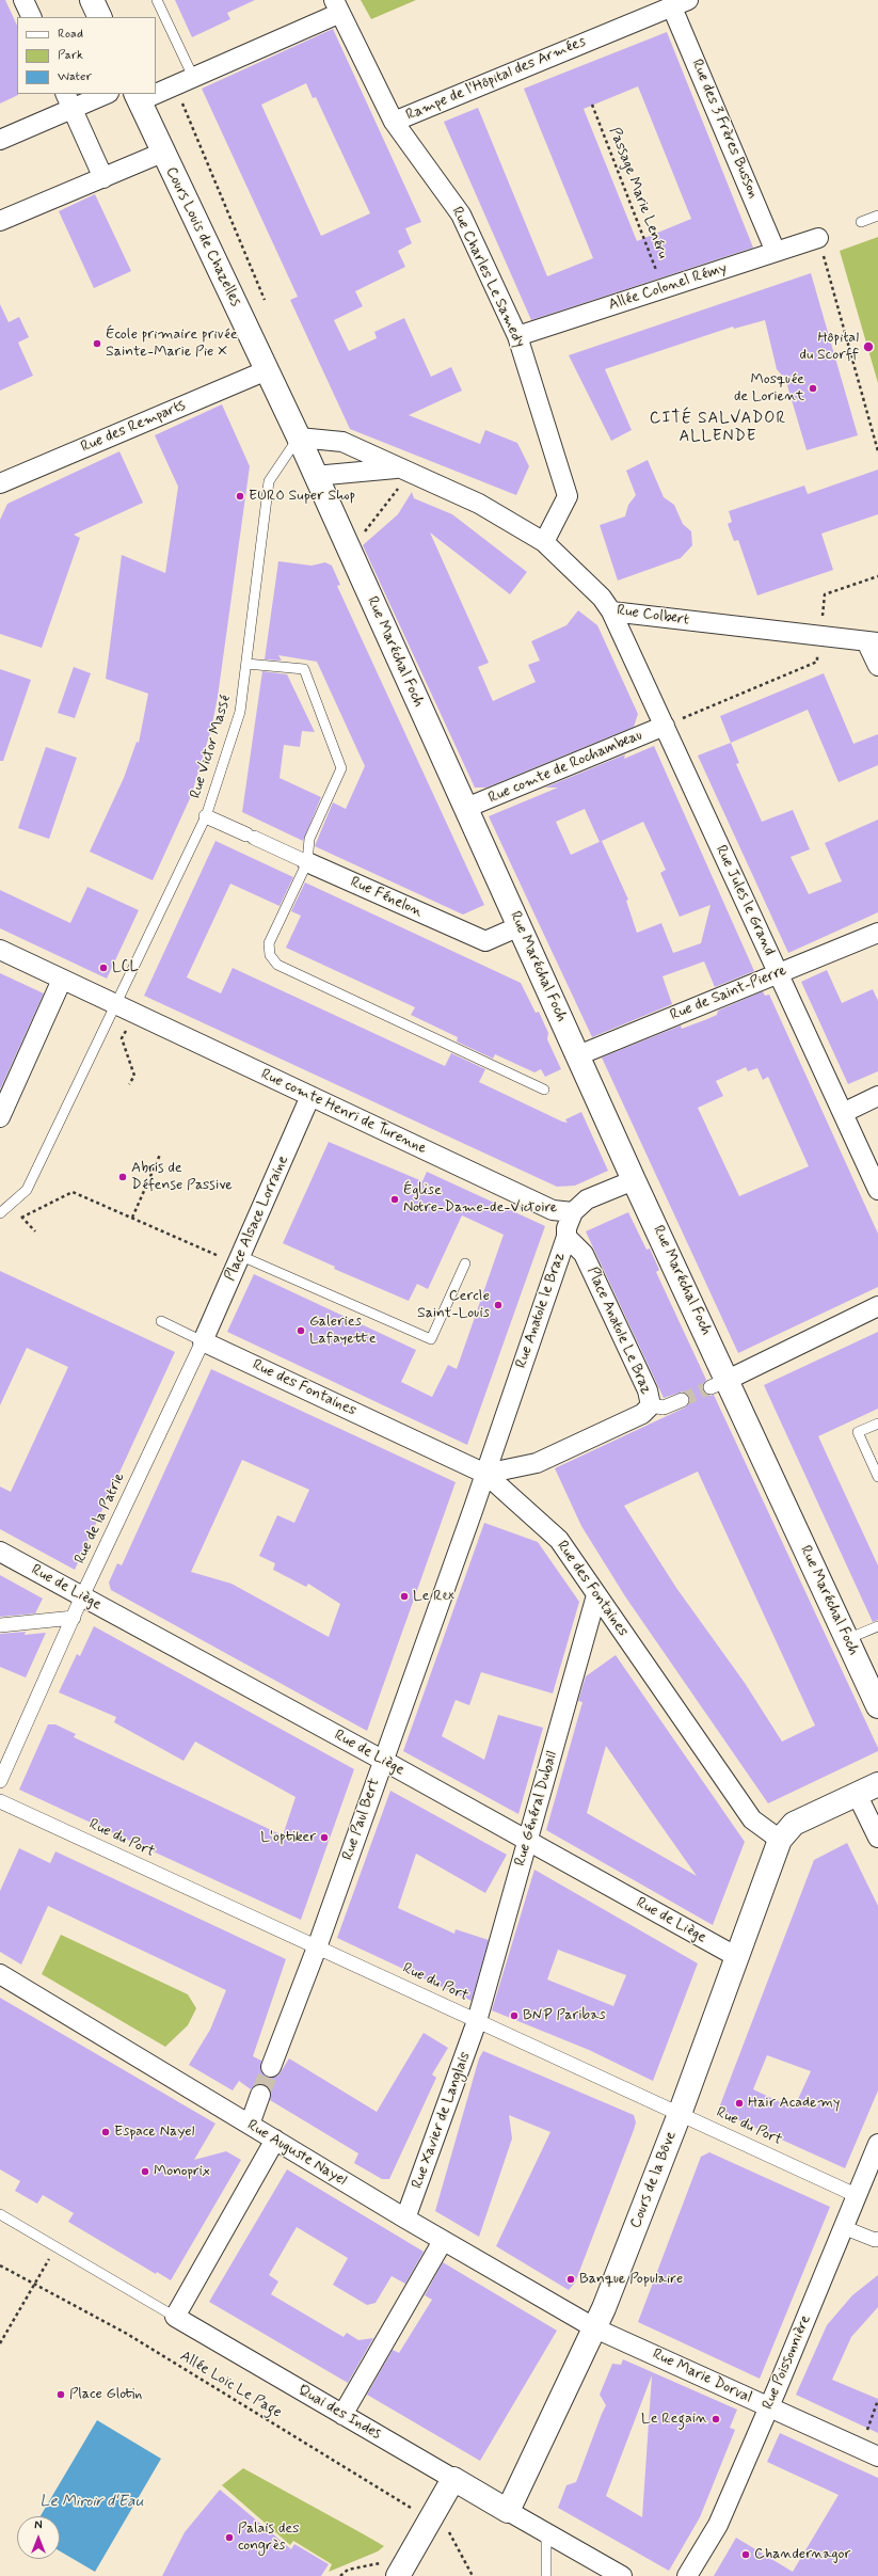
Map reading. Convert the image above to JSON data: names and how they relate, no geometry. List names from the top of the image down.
{
  "streets": {
    "street": [
      "Rampe de l'Hôpital des Armées",
      "Rue des 3 Frères Busson",
      "Cours Louis de Chazelles",
      "Rue Charles Le Samedy",
      "Allée Colonel Rémy",
      "Rue des Remparts",
      "Rue Colbert",
      "Rue Maréchal Foch",
      "Rue comte de Rochambeau",
      "Rue Fénelon",
      "Rue Jules le Grand",
      "Rue de Saint-Pierre",
      "Rue comte Henri de Turenne",
      "Place Alsace Lorraine",
      "Rue Anatole le Braz",
      "Place Anatole Le Braz",
      "Rue des Fontaines",
      "Rue de la Patrie",
      "Rue de Liège",
      "Rue Général Dubail",
      "Rue Paul Bert",
      "Rue du Port",
      "Rue Xavier de Langlais",
      "Rue Auguste Nayel",
      "Cours de la Bôve",
      "Rue Poissonnière",
      "Rue Marie Dorval",
      "Quai des Indes"
    ],
    "lane": ["Rue Victor Massé"],
    "path": ["Passage Marie Lenéru", "Allée Loïc Le Page"]
  },
  "crossings": [
    ["Rampe de l'Hôpital des Armées", "Rue des 3 Frères Busson"],
    ["Rampe de l'Hôpital des Armées", "Rue Charles Le Samedy"],
    ["Rue des 3 Frères Busson", "Allée Colonel Rémy"],
    ["Passage Marie Lenéru", "Allée Colonel Rémy"],
    ["Cours Louis de Chazelles", "Rue des Remparts"],
    ["Cours Louis de Chazelles", "Rue Colbert"],
    ["Cours Louis de Chazelles", "Rue Victor Massé"],
    ["Rue Charles Le Samedy", "Allée Colonel Rémy"],
    ["Rue Charles Le Samedy", "Rue Colbert"],
    ["Rue Colbert", "Rue Victor Massé"],
    ["Rue Colbert", "Rue Jules le Grand"],
    ["Rue Maréchal Foch", "Rue comte de Rochambeau"],
    ["Rue Maréchal Foch", "Rue Fénelon"],
    ["Rue Maréchal Foch", "Rue de Saint-Pierre"],
    ["Rue Victor Massé", "Rue Fénelon"],
    ["Rue Victor Massé", "Rue comte Henri de Turenne"],
    ["Rue comte de Rochambeau", "Rue Jules le Grand"],
    ["Rue Jules le Grand", "Rue de Saint-Pierre"],
    ["Rue comte Henri de Turenne", "Place Alsace Lorraine"],
    ["Rue comte Henri de Turenne", "Rue Anatole le Braz"],
    ["Place Alsace Lorraine", "Rue des Fontaines"],
    ["Place Alsace Lorraine", "Rue de la Patrie"],
    ["Rue Anatole le Braz", "Place Anatole Le Braz"],
    ["Rue Anatole le Braz", "Rue des Fontaines"],
    ["Rue Anatole le Braz", "Rue Paul Bert"],
    ["Place Anatole Le Braz", "Rue des Fontaines"],
    ["Place Anatole Le Braz", "Rue Paul Bert"],
    ["Rue des Fontaines", "Rue de la Patrie"],
    ["Rue des Fontaines", "Rue Général Dubail"],
    ["Rue des Fontaines", "Rue Paul Bert"],
    ["Rue des Fontaines", "Cours de la Bôve"],
    ["Rue de la Patrie", "Rue de Liège"],
    ["Rue de Liège", "Rue Général Dubail"],
    ["Rue de Liège", "Rue Paul Bert"],
    ["Rue de Liège", "Cours de la Bôve"],
    ["Rue Général Dubail", "Rue du Port"],
    ["Rue Général Dubail", "Rue Xavier de Langlais"],
    ["Rue Paul Bert", "Rue du Port"],
    ["Rue du Port", "Rue Xavier de Langlais"],
    ["Rue du Port", "Cours de la Bôve"],
    ["Rue du Port", "Rue Poissonnière"],
    ["Rue Xavier de Langlais", "Rue Auguste Nayel"],
    ["Rue Auguste Nayel", "Cours de la Bôve"],
    ["Rue Auguste Nayel", "Rue Marie Dorval"],
    ["Cours de la Bôve", "Rue Marie Dorval"],
    ["Cours de la Bôve", "Quai des Indes"],
    ["Rue Poissonnière", "Rue Marie Dorval"]
  ],
  "districts": ["CITÉ SALVADOR ALLENDE"],
  "water": ["Le Miroir d'Eau"],
  "places": [
    "École primaire privée Sainte-Marie Pie X",
    "Hôpital du Scorff",
    "Mosquée de Lorient",
    "EURO Super Shop",
    "LCL",
    "Abris de Défense Passive",
    "Église Notre-Dame-de-Victoire",
    "Cercle Saint-Louis",
    "Galeries Lafayette",
    "Le Rex",
    "L'optiker",
    "BNP Paribas",
    "Hair Academy",
    "Espace Nayel",
    "Monoprix",
    "Banque Populaire",
    "Place Glotin",
    "Le Regain",
    "Palais des congrès",
    "Chandernagor"
  ],
  "legend": ["Road", "Park", "Water"],
  "north": "top"
}
